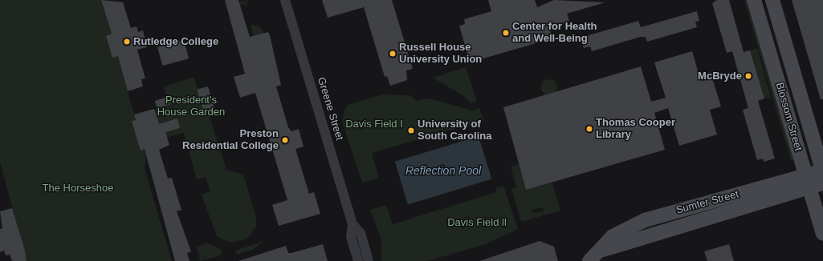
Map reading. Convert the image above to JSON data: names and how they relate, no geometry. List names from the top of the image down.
{
  "streets": {
    "street": ["Greene Street", "Blossom Street", "Sumter Street"]
  },
  "crossings": [
    ["Blossom Street", "Sumter Street"]
  ],
  "water": ["Reflection Pool"],
  "parks": [
    "President's House Garden",
    "Davis Field I",
    "The Horseshoe",
    "Davis Field ll"
  ],
  "places": [
    "Center for Health and Well-Being",
    "Rutledge College",
    "Russell House University Union",
    "McBryde",
    "Thomas Cooper Library",
    "University of South Carolina",
    "Preston Residential College"
  ]
}
